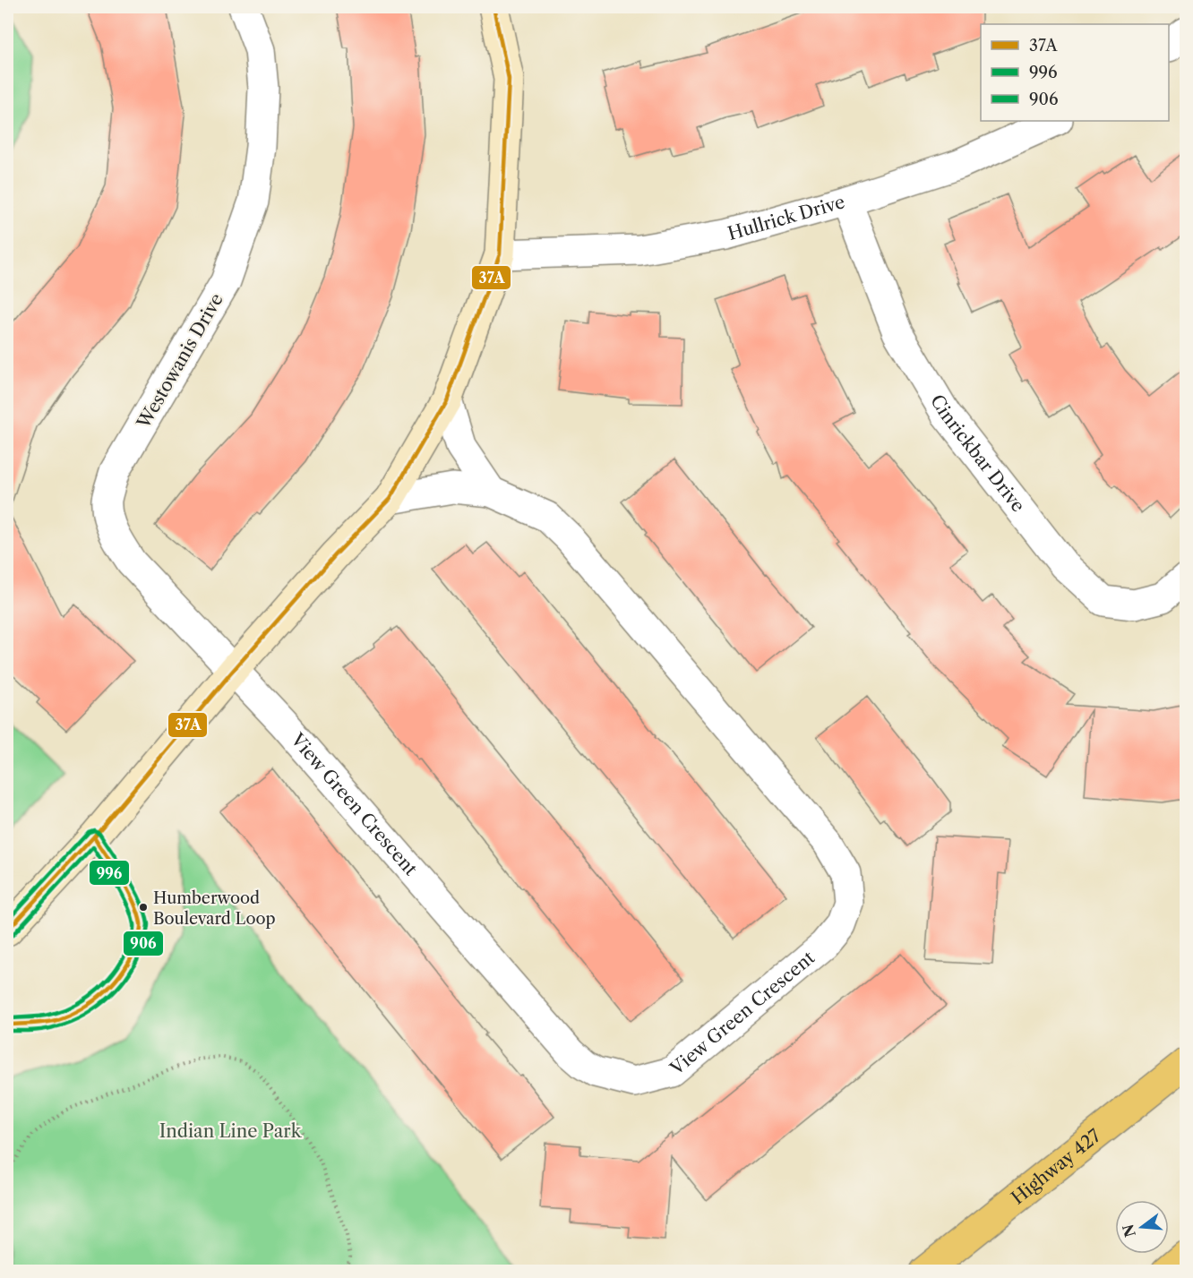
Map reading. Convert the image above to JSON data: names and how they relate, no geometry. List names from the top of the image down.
{
  "streets": {
    "highway": ["Highway 427"],
    "street": [
      "Hullrick Drive",
      "Westowanis Drive",
      "Cinrickbar Drive",
      "View Green Crescent"
    ]
  },
  "crossings": [
    ["Hullrick Drive", "Cinrickbar Drive"],
    ["Westowanis Drive", "View Green Crescent"]
  ],
  "parks": ["Indian Line Park"],
  "places": ["Humberwood Boulevard Loop"],
  "lines": ["transit line 37A", "transit line 906", "transit line 996"],
  "legend": ["37A", "996", "906"],
  "north": "left"
}
